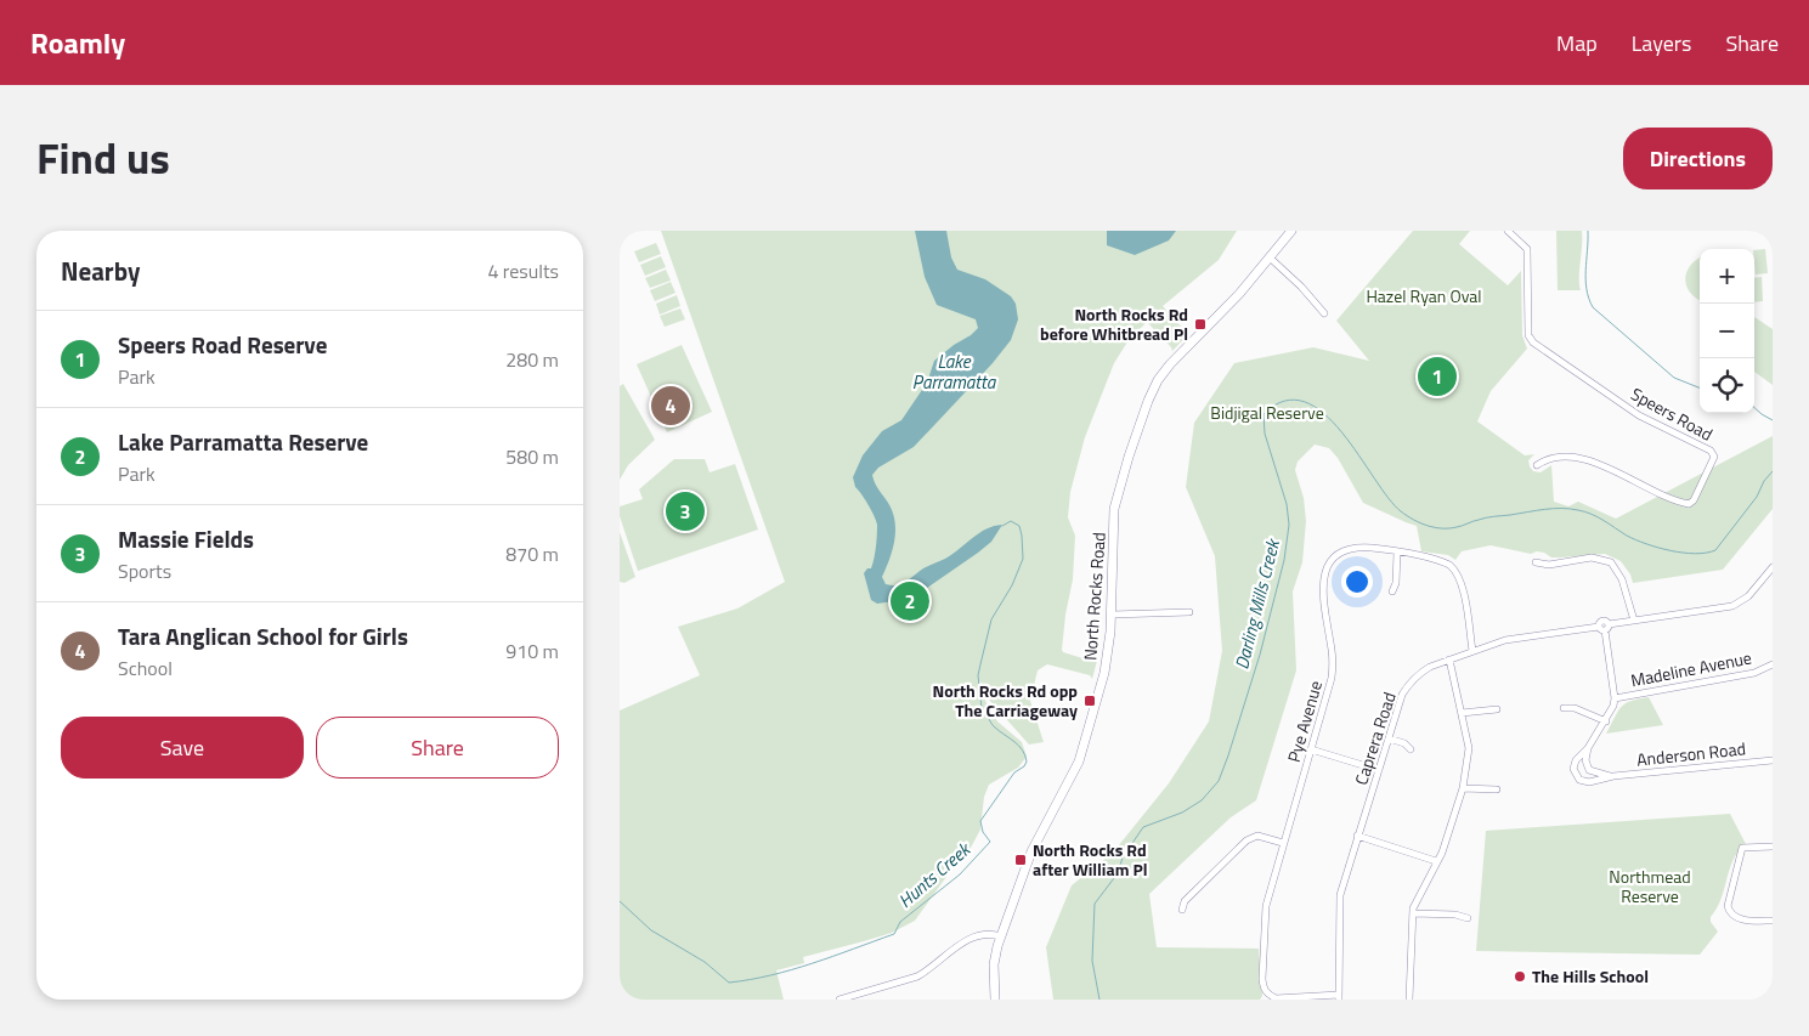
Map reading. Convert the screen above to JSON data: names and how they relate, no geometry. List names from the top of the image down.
{
  "streets": {
    "main road": ["North Rocks Road"],
    "street": [
      "Speers Road",
      "Madeline Avenue",
      "Pye Avenue",
      "Caprera Road",
      "Anderson Road"
    ]
  },
  "crossings": [
    ["Madeline Avenue", "Anderson Road"],
    ["Pye Avenue", "Caprera Road"]
  ],
  "water": ["Lake Parramatta", "Darling Mills Creek", "Hunts Creek"],
  "parks": ["Hazel Ryan Oval", "Bidjigal Reserve", "Northmead Reserve"],
  "places": {
    "transit": ["North Rocks Rd before Whitbread Pl", "North Rocks Rd opp The Carriageway", "North Rocks Rd after William Pl"],
    "other": ["The Hills School"]
  },
  "page": {
    "header": "Roamly",
    "nav": ["Map", "Layers", "Share"],
    "title": "Find us",
    "buttons": [
      "Directions",
      ["Save", "Share"]
    ],
    "heading": ["Nearby", "4 results"],
    "map_buttons": ["+", "−"],
    "list": [
      {
        "mark": "1",
        "name": "Speers Road Reserve",
        "note": "Park",
        "value": "280 m"
      },
      {
        "mark": "2",
        "name": "Lake Parramatta Reserve",
        "note": "Park",
        "value": "580 m"
      },
      {
        "mark": "3",
        "name": "Massie Fields",
        "note": "Sports",
        "value": "870 m"
      },
      {
        "mark": "4",
        "name": "Tara Anglican School for Girls",
        "note": "School",
        "value": "910 m"
      }
    ],
    "pins": [
      "1",
      "4",
      "3",
      "2"
    ]
  }
}
